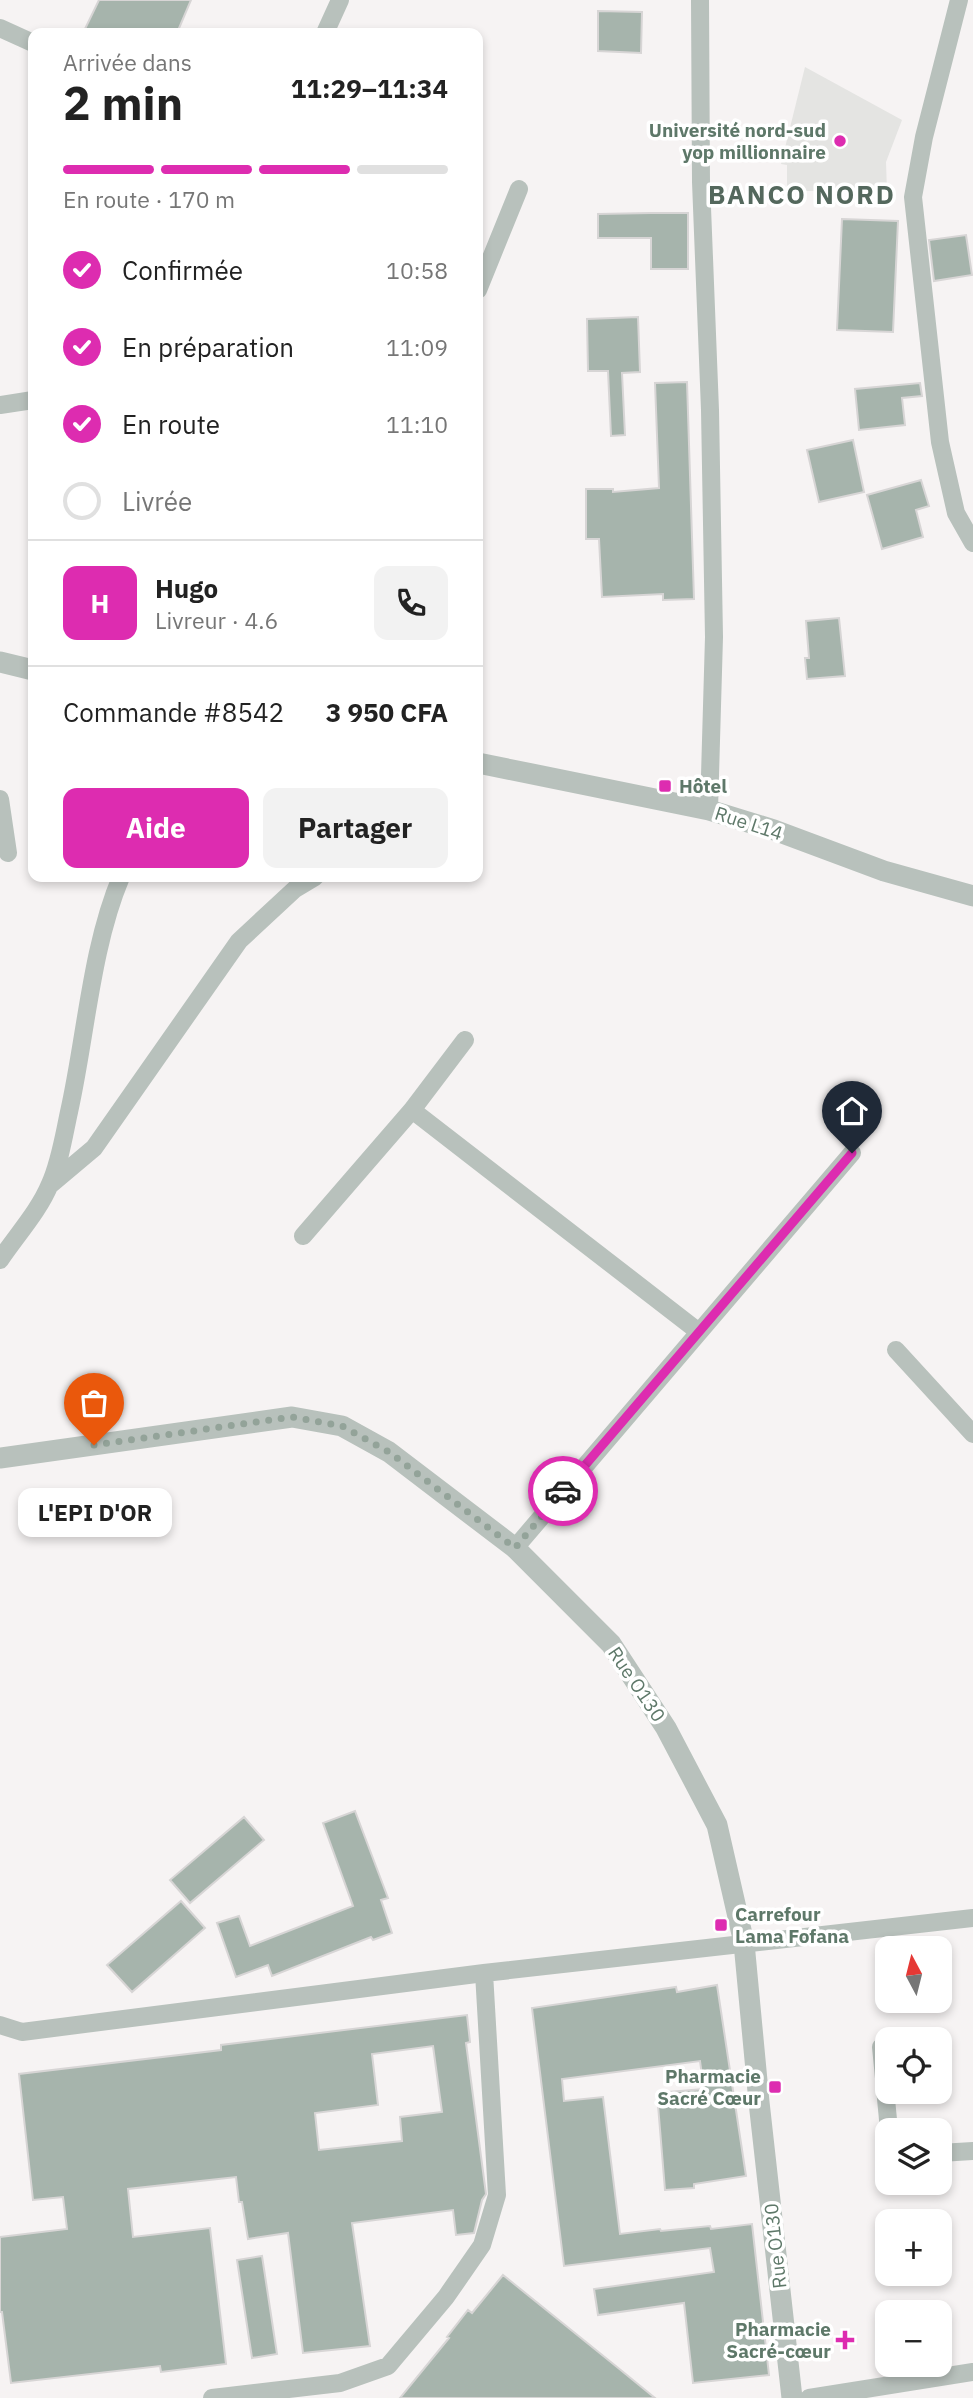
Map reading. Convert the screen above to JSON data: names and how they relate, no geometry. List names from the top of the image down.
{
  "streets": {
    "street": ["Rue L14", "Rue O130"]
  },
  "districts": ["BANCO NORD"],
  "places": {
    "other": ["Université nord-sud yop millionnaire", "L'EPI D'OR"],
    "transit": ["Hôtel", "Carrefour Lama Fofana", "Pharmacie Sacré Cœur"],
    "health": ["Pharmacie Sacré-cœur"]
  },
  "north": "top",
  "page": {
    "heading": ["2 min", "Arrivée dans", "11:29–11:34"],
    "panel": [
      "Hugo",
      "Livreur · 4.6",
      "Commande #8542",
      "3 950 CFA"
    ],
    "bar": "En route · 170 m",
    "list": [
      ["Confirmée", "10:58"],
      ["En préparation", "11:09"],
      ["En route", "11:10"],
      "Livrée"
    ],
    "round": "H",
    "buttons": ["Aide", "Partager"],
    "bubble": "L'EPI D'OR",
    "map_buttons": ["+", "−"]
  }
}
